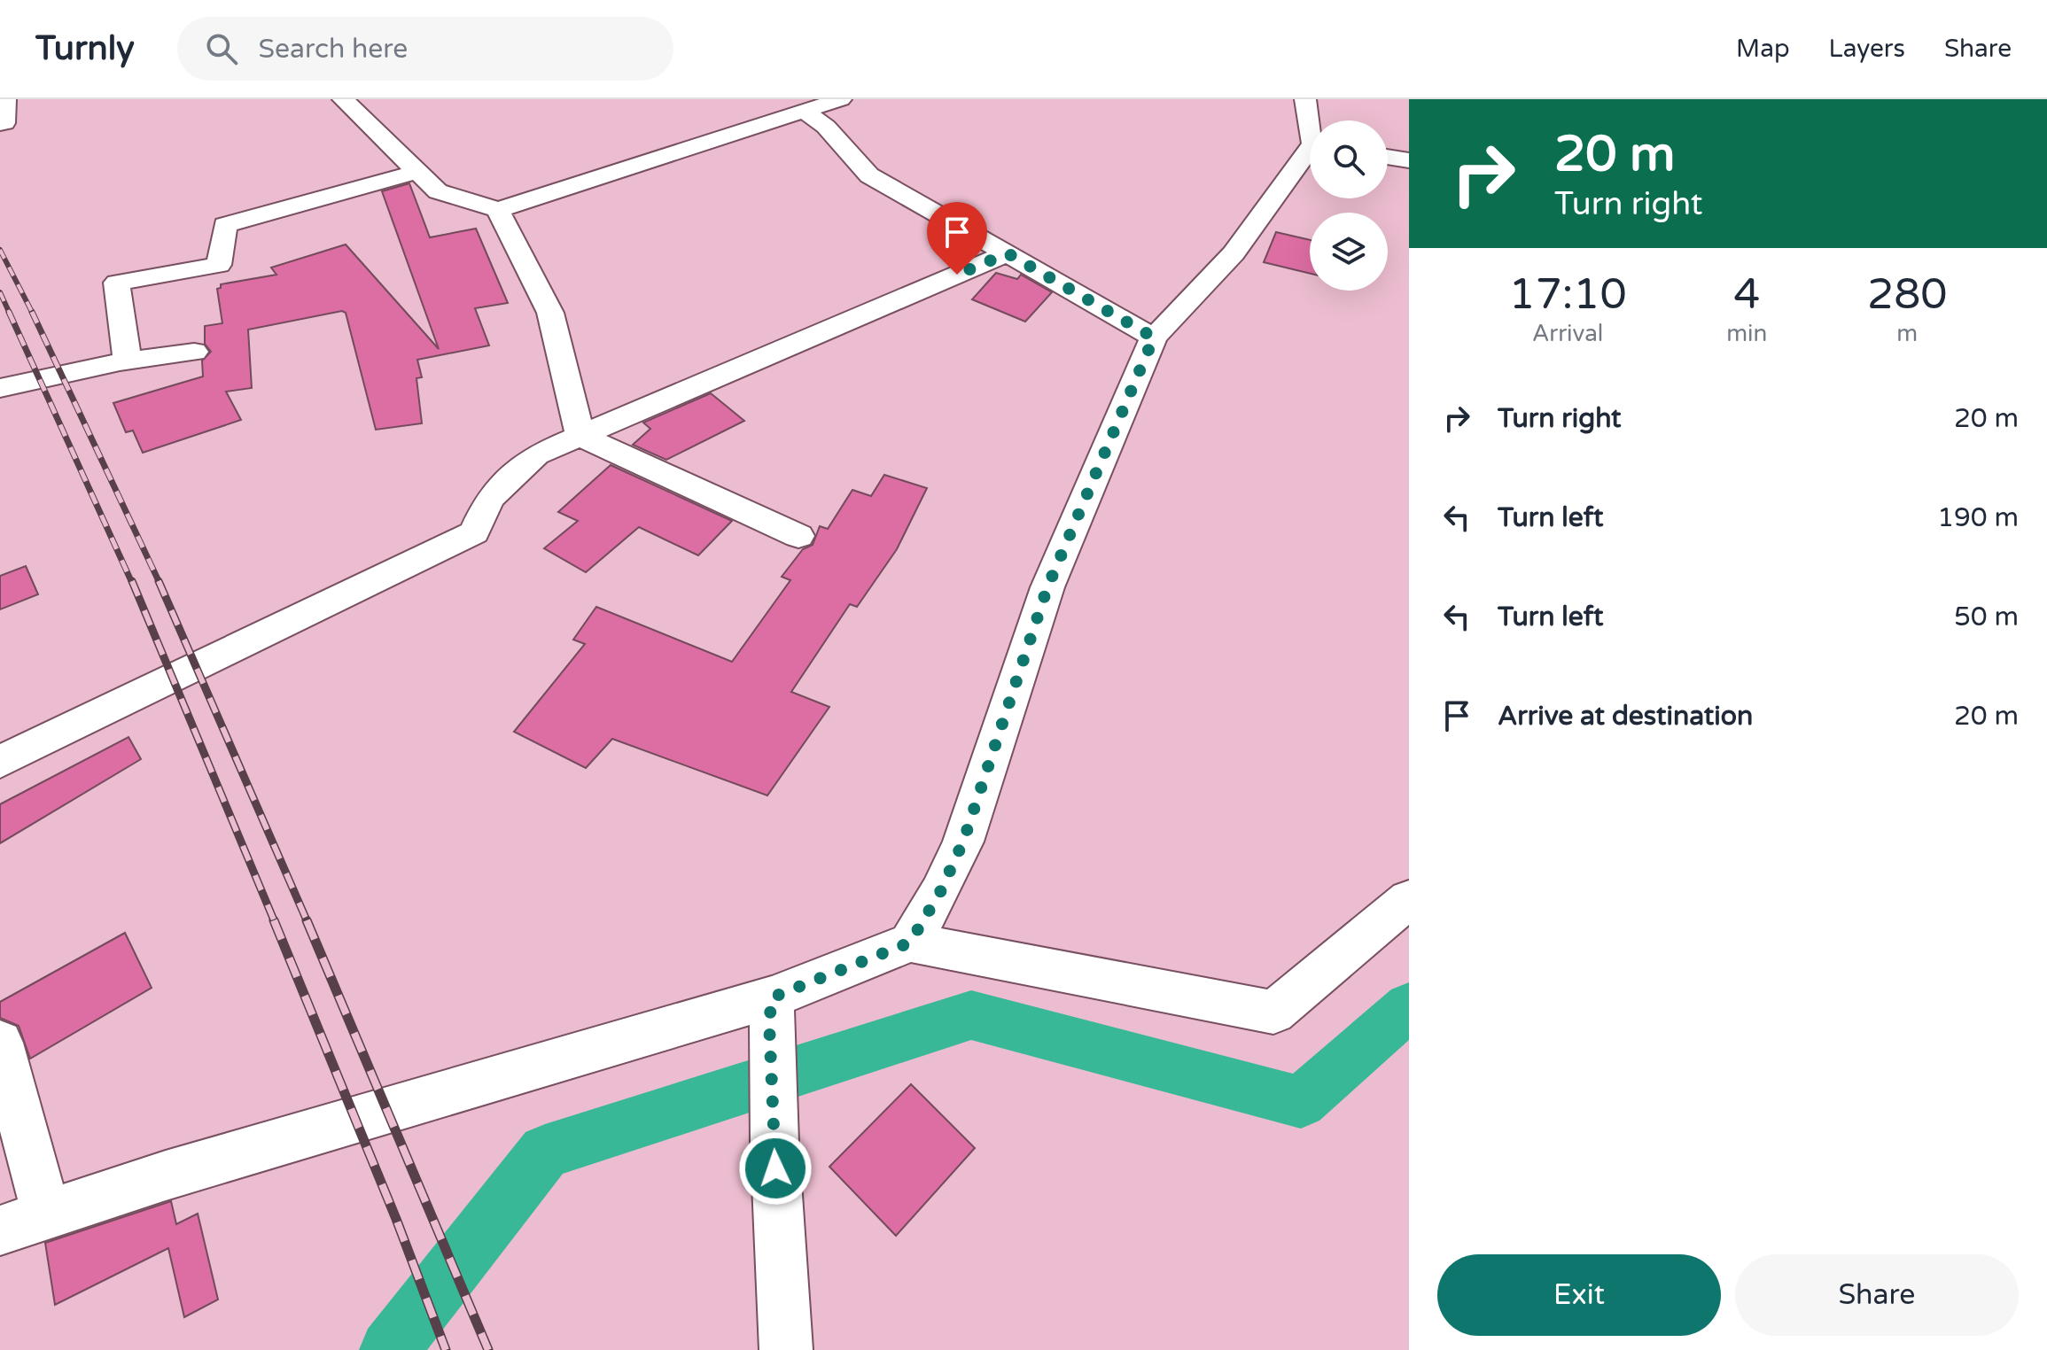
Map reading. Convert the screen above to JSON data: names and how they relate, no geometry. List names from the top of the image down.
{
  "page": {
    "header": "Turnly",
    "search": "Search here",
    "nav": ["Map", "Layers", "Share"],
    "turn": ["20 m", "Turn right"],
    "eta": [
      "17:10",
      "Arrival",
      "4",
      "min",
      "280",
      "m"
    ],
    "list": [
      {
        "name": "Turn right",
        "value": "20 m"
      },
      {
        "name": "Turn left",
        "value": "190 m"
      },
      {
        "name": "Turn left",
        "value": "50 m"
      },
      {
        "name": "Arrive at destination",
        "value": "20 m"
      }
    ],
    "buttons": ["Exit", "Share"]
  }
}
